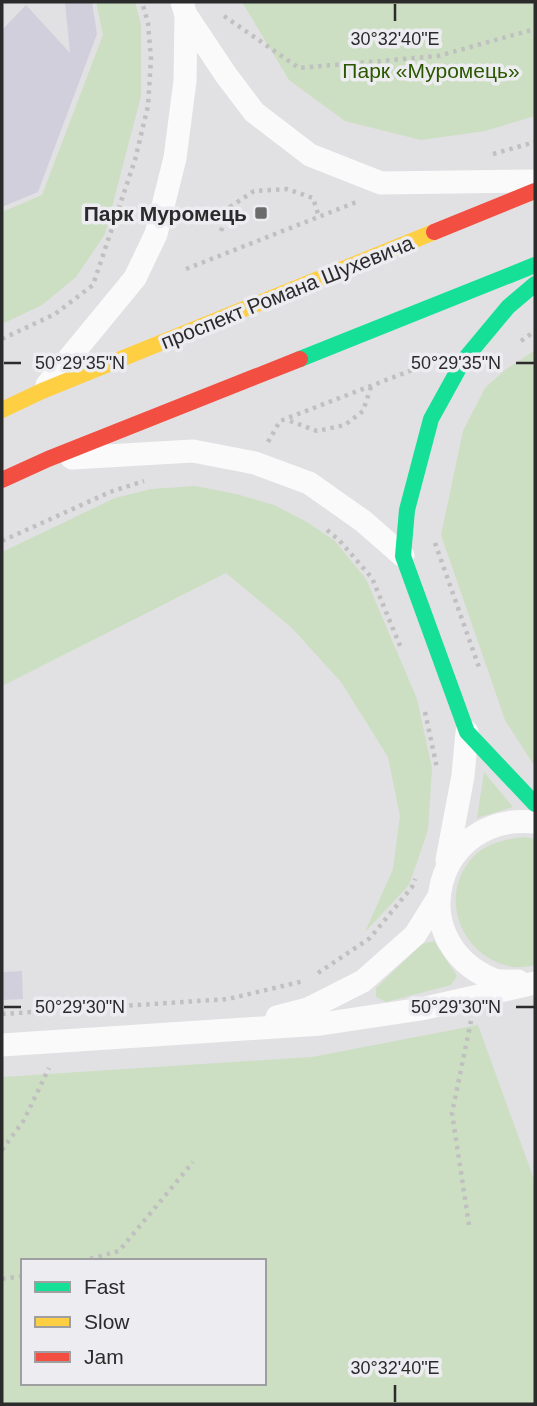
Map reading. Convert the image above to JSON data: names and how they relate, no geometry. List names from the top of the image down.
{
  "streets": {
    "main road": ["проспект Романа Шухевича"]
  },
  "parks": ["Парк «Муромець»"],
  "places": {
    "transit": ["Парк Муромець"]
  },
  "legend": ["Fast", "Slow", "Jam"],
  "coordinates": ["30°32'40\"E", "50°29'35\"N", "50°29'30\"N"]
}
